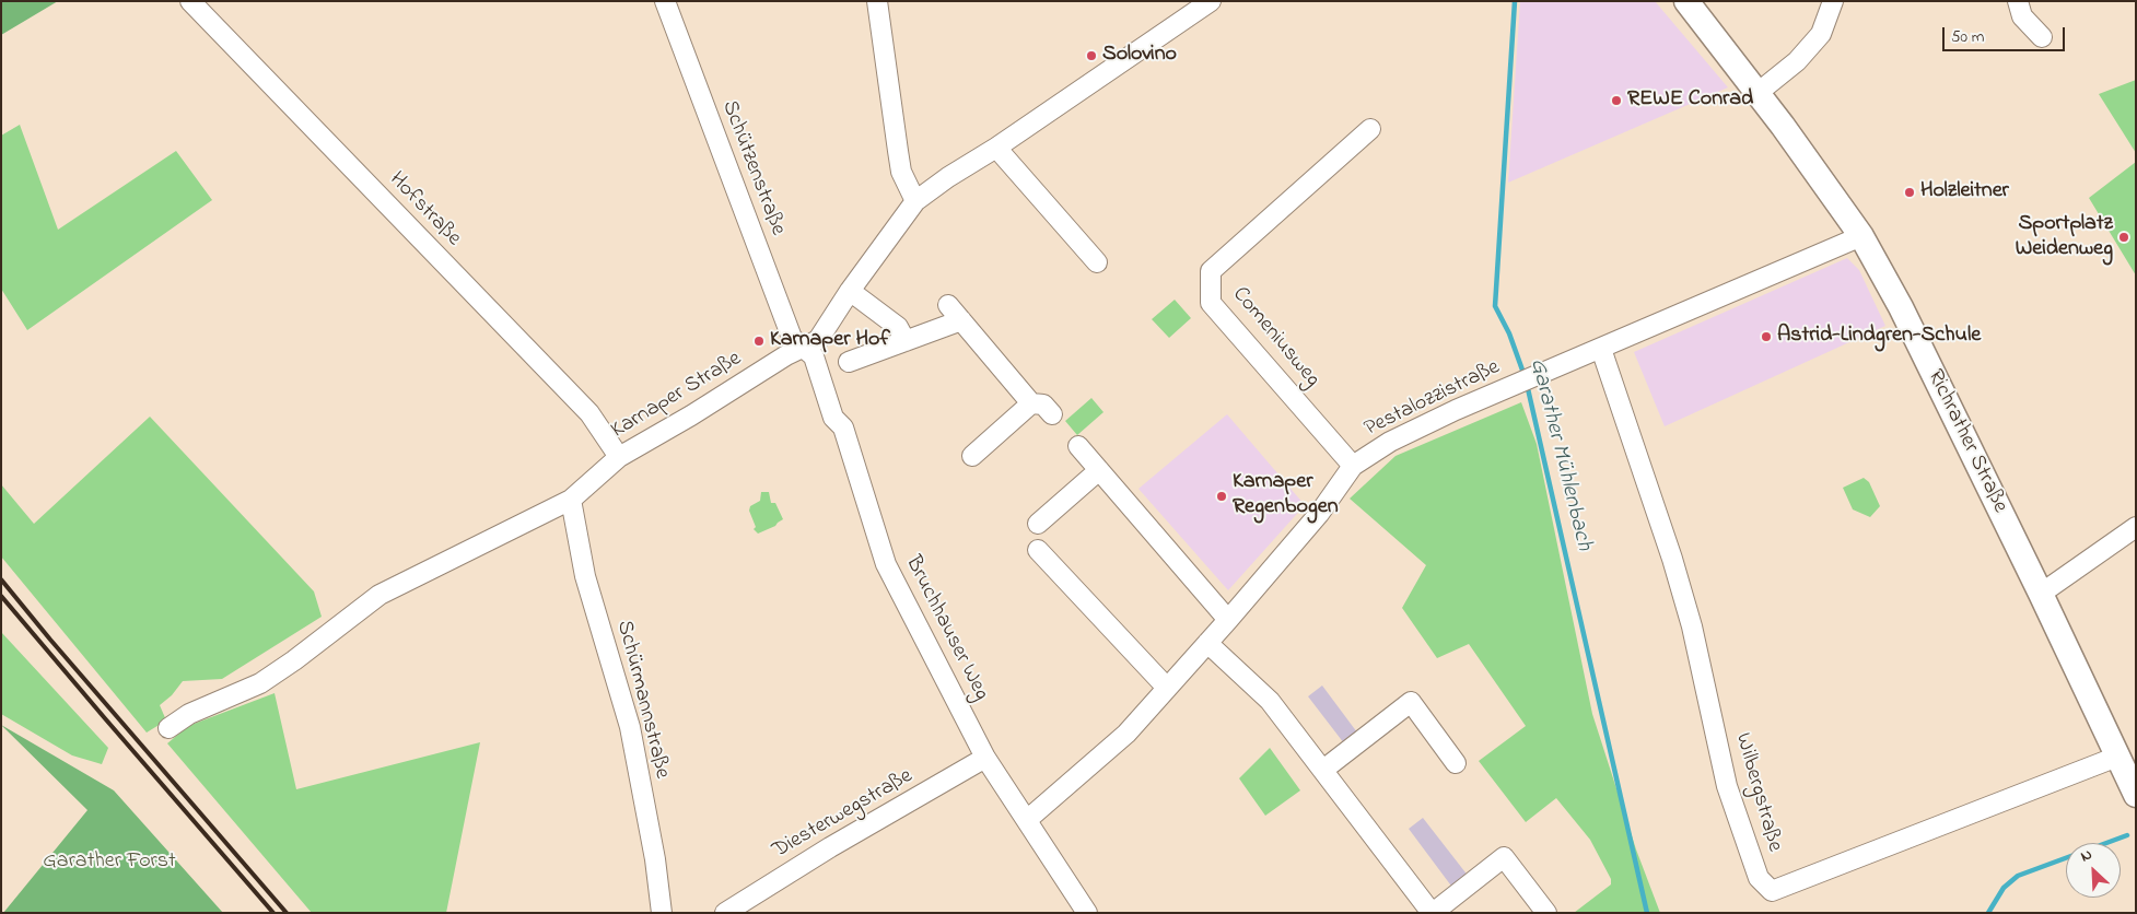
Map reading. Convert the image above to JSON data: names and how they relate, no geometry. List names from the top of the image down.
{
  "streets": {
    "main road": ["Richrather Straße"],
    "street": [
      "Schützenstraße",
      "Hofstraße",
      "Comeniusweg",
      "Karnaper Straße",
      "Pestalozzistraße",
      "Bruchhauser Weg",
      "Schürmannstraße",
      "Wilbergstraße",
      "Diesterwegstraße"
    ]
  },
  "crossings": [
    ["Schützenstraße", "Karnaper Straße"],
    ["Schützenstraße", "Bruchhauser Weg"],
    ["Hofstraße", "Karnaper Straße"],
    ["Comeniusweg", "Pestalozzistraße"],
    ["Karnaper Straße", "Bruchhauser Weg"],
    ["Karnaper Straße", "Schürmannstraße"],
    ["Pestalozzistraße", "Richrather Straße"],
    ["Pestalozzistraße", "Bruchhauser Weg"],
    ["Pestalozzistraße", "Wilbergstraße"],
    ["Richrather Straße", "Wilbergstraße"],
    ["Bruchhauser Weg", "Diesterwegstraße"]
  ],
  "water": ["Garather Mühlenbach"],
  "parks": ["Garather Forst"],
  "places": [
    "Solovino",
    "REWE Conrad",
    "Holzleitner",
    "Sportplatz Weidenweg",
    "Astrid-Lindgren-Schule",
    "Karnaper Hof",
    "Karnaper Regenbogen"
  ],
  "scale_bar": "50 m",
  "north": "top left"
}
